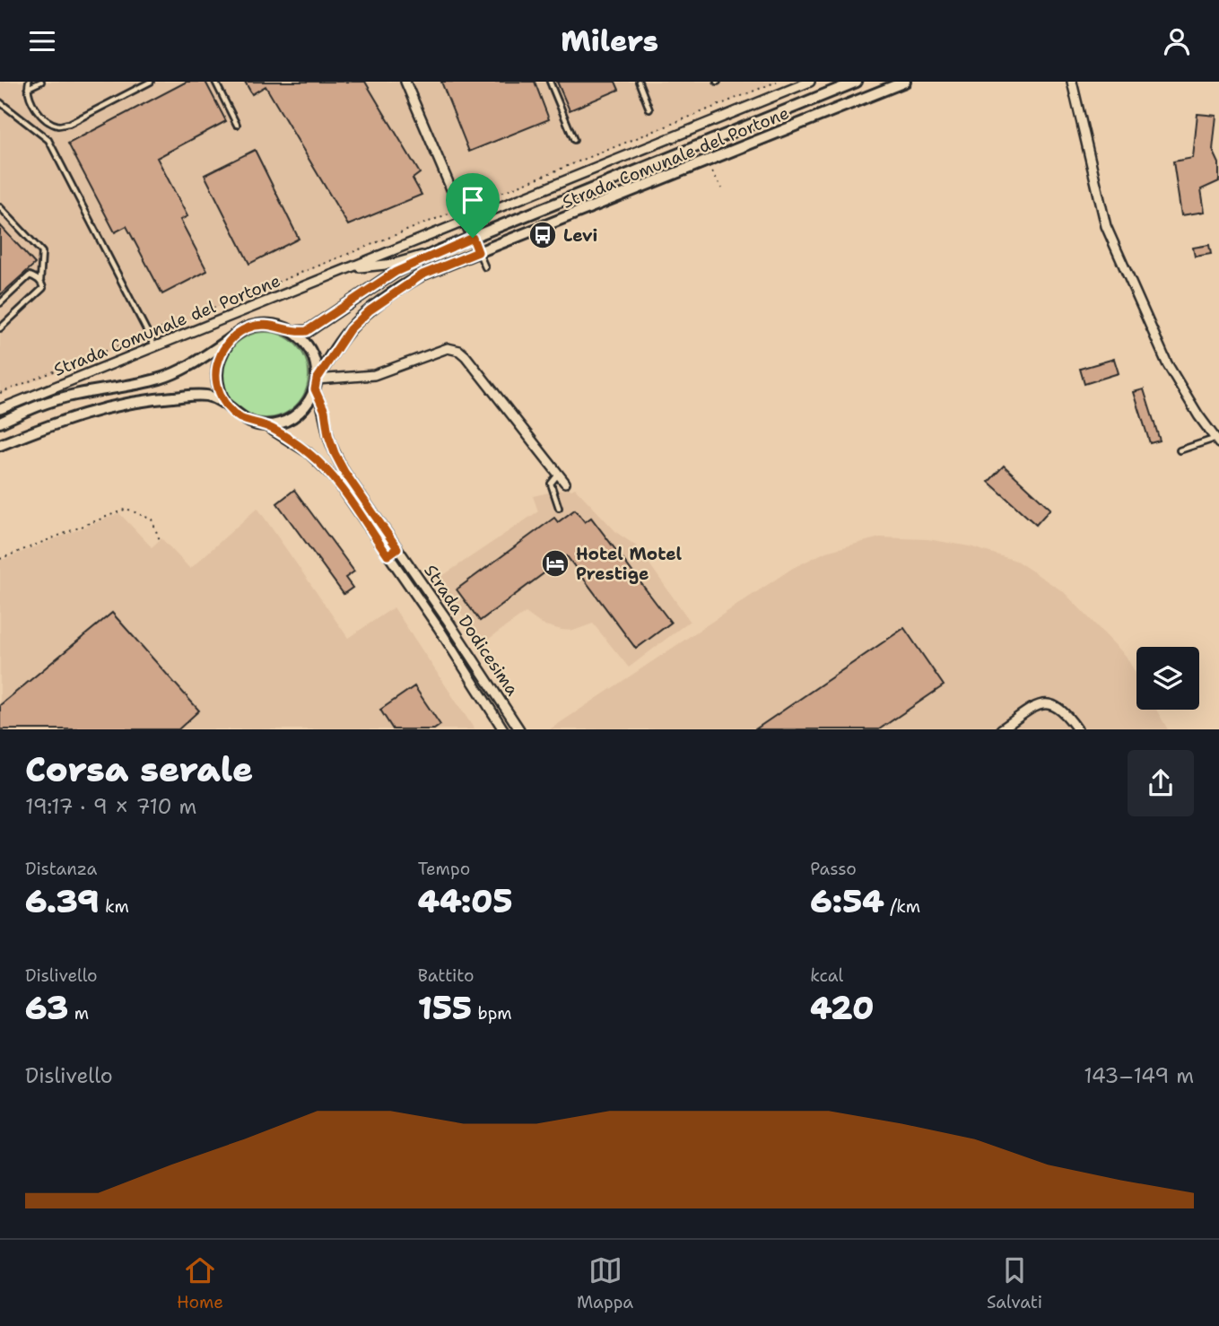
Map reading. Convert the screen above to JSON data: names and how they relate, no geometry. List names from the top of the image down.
{
  "streets": {
    "street": ["Strada Comunale del Portone", "Strada Dodicesima"]
  },
  "crossings": [
    ["Strada Comunale del Portone", "Strada Dodicesima"]
  ],
  "places": {
    "bus stop": ["Levi"],
    "hotel": ["Hotel Motel Prestige"]
  },
  "page": {
    "header": "Milers",
    "heading": ["Corsa serale", "19:17 · 9 × 710 m"],
    "stats": [
      ["Distanza", "6.39 km"],
      ["Tempo", "44:05"],
      ["Passo", "6:54 /km"],
      ["Dislivello", "63 m"],
      ["Battito", "155 bpm"],
      ["kcal", "420"]
    ],
    "chart": ["Dislivello", "143–149 m"],
    "tabs": ["Home", "Mappa", "Salvati"]
  }
}
